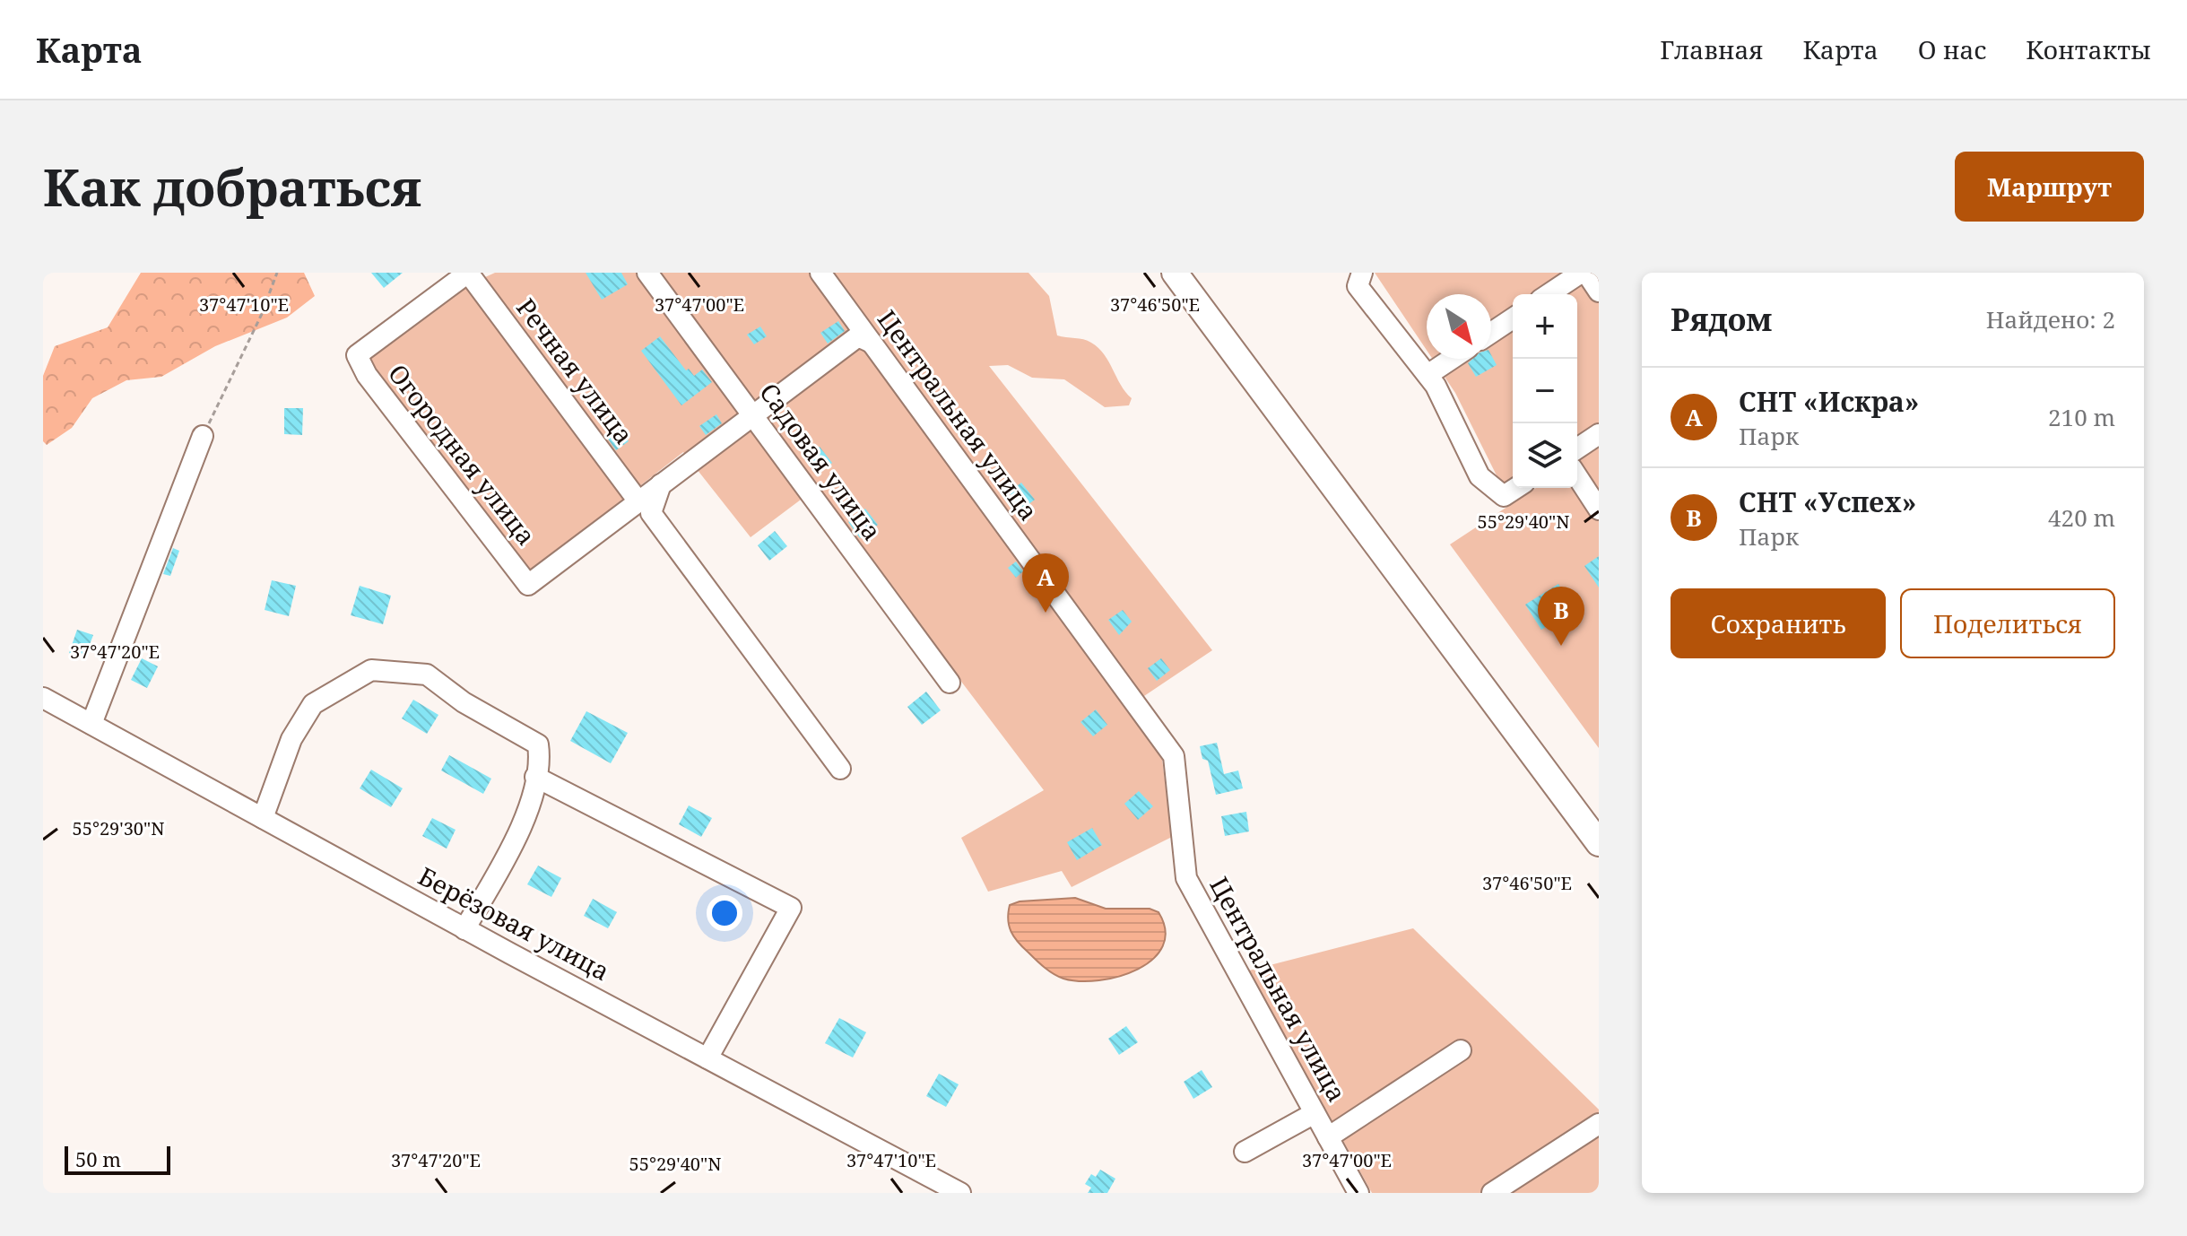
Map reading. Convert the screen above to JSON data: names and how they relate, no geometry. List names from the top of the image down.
{
  "streets": {
    "street": [
      "Речная улица",
      "Центральная улица",
      "Огородная улица",
      "Садовая улица",
      "Берёзовая улица"
    ]
  },
  "crossings": [
    ["Речная улица", "Огородная улица"]
  ],
  "scale_bar": "50 m",
  "north": "bottom right",
  "page": {
    "header": "Карта",
    "nav": [
      "Главная",
      "Карта",
      "О нас",
      "Контакты"
    ],
    "buttons": [
      "Маршрут",
      ["Сохранить", "Поделиться"]
    ],
    "title": "Как добраться",
    "heading": ["Рядом", "Найдено: 2"],
    "map_buttons": ["+", "−"],
    "list": [
      {
        "mark": "A",
        "name": "СНТ «Искра»",
        "note": "Парк",
        "value": "210 m"
      },
      {
        "mark": "B",
        "name": "СНТ «Успех»",
        "note": "Парк",
        "value": "420 m"
      }
    ],
    "pins": ["A", "B"],
    "scale": "50 m"
  },
  "coordinates": [
    "37°47'10\"E",
    "37°47'00\"E",
    "37°46'50\"E",
    "55°29'40\"N",
    "37°47'20\"E",
    "55°29'30\"N"
  ]
}
